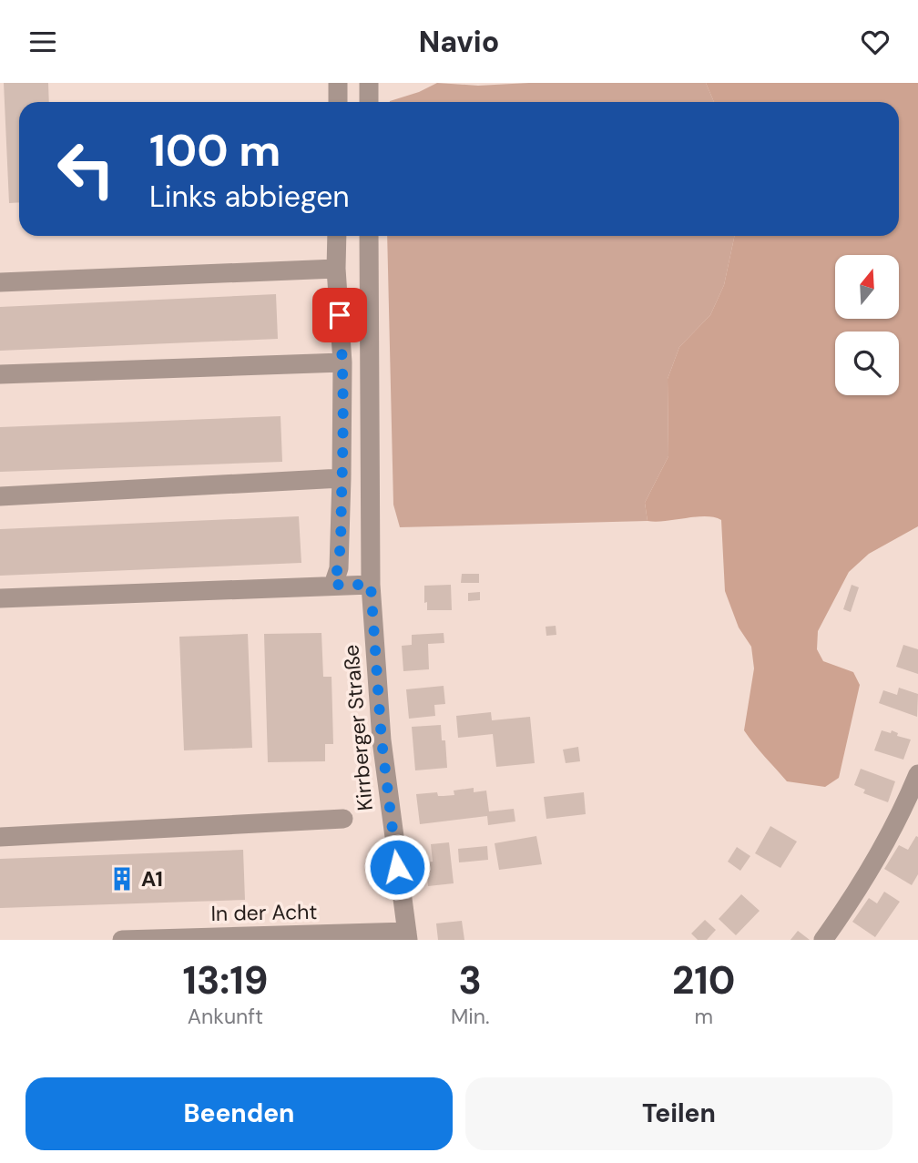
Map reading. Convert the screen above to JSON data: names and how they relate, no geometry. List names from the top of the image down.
{
  "streets": {
    "street": ["Kirrberger Straße", "In der Acht"]
  },
  "crossings": [
    ["Kirrberger Straße", "In der Acht"]
  ],
  "places": {
    "building": ["A1"]
  },
  "north": "top",
  "page": {
    "header": "Navio",
    "turn": ["100 m", "Links abbiegen"],
    "eta": [
      "13:19",
      "Ankunft",
      "3",
      "Min.",
      "210",
      "m"
    ],
    "buttons": ["Beenden", "Teilen"]
  }
}
